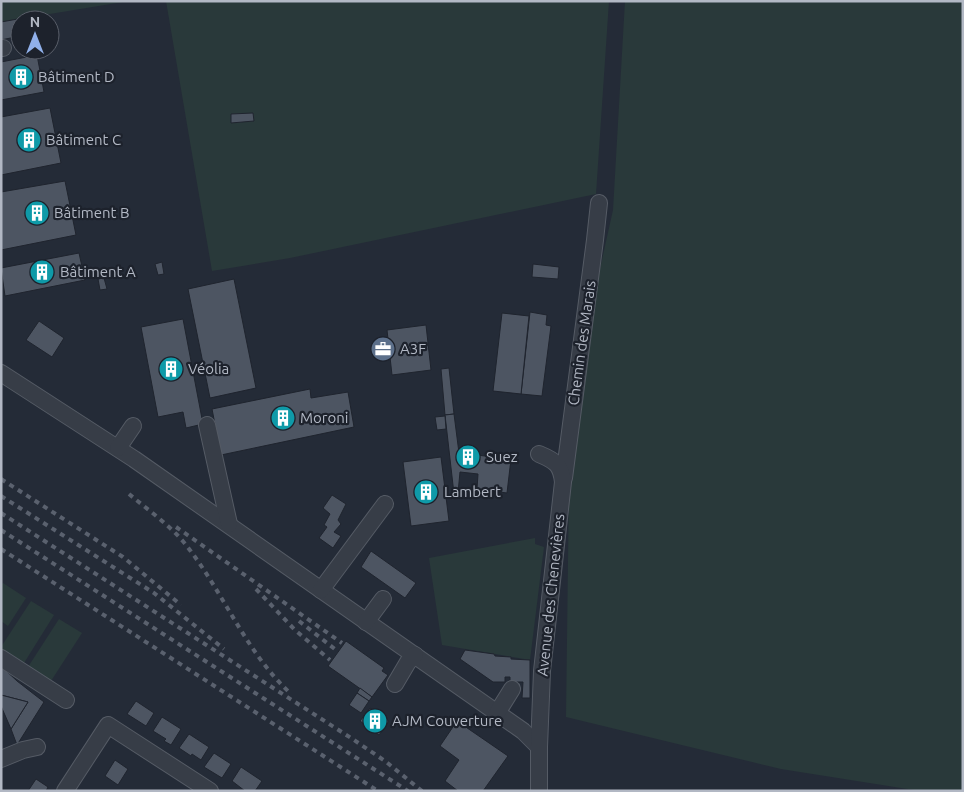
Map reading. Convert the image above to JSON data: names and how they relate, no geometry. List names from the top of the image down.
{
  "streets": {
    "street": ["Chemin des Marais", "Avenue des Chenevières"]
  },
  "crossings": [
    ["Chemin des Marais", "Avenue des Chenevières"]
  ],
  "places": {
    "building": [
      "Bâtiment D",
      "Bâtiment C",
      "Bâtiment B",
      "Bâtiment A",
      "Véolia",
      "Moroni",
      "Suez",
      "Lambert",
      "AJM Couverture"
    ],
    "office": ["A3F"]
  },
  "north": "top"
}
